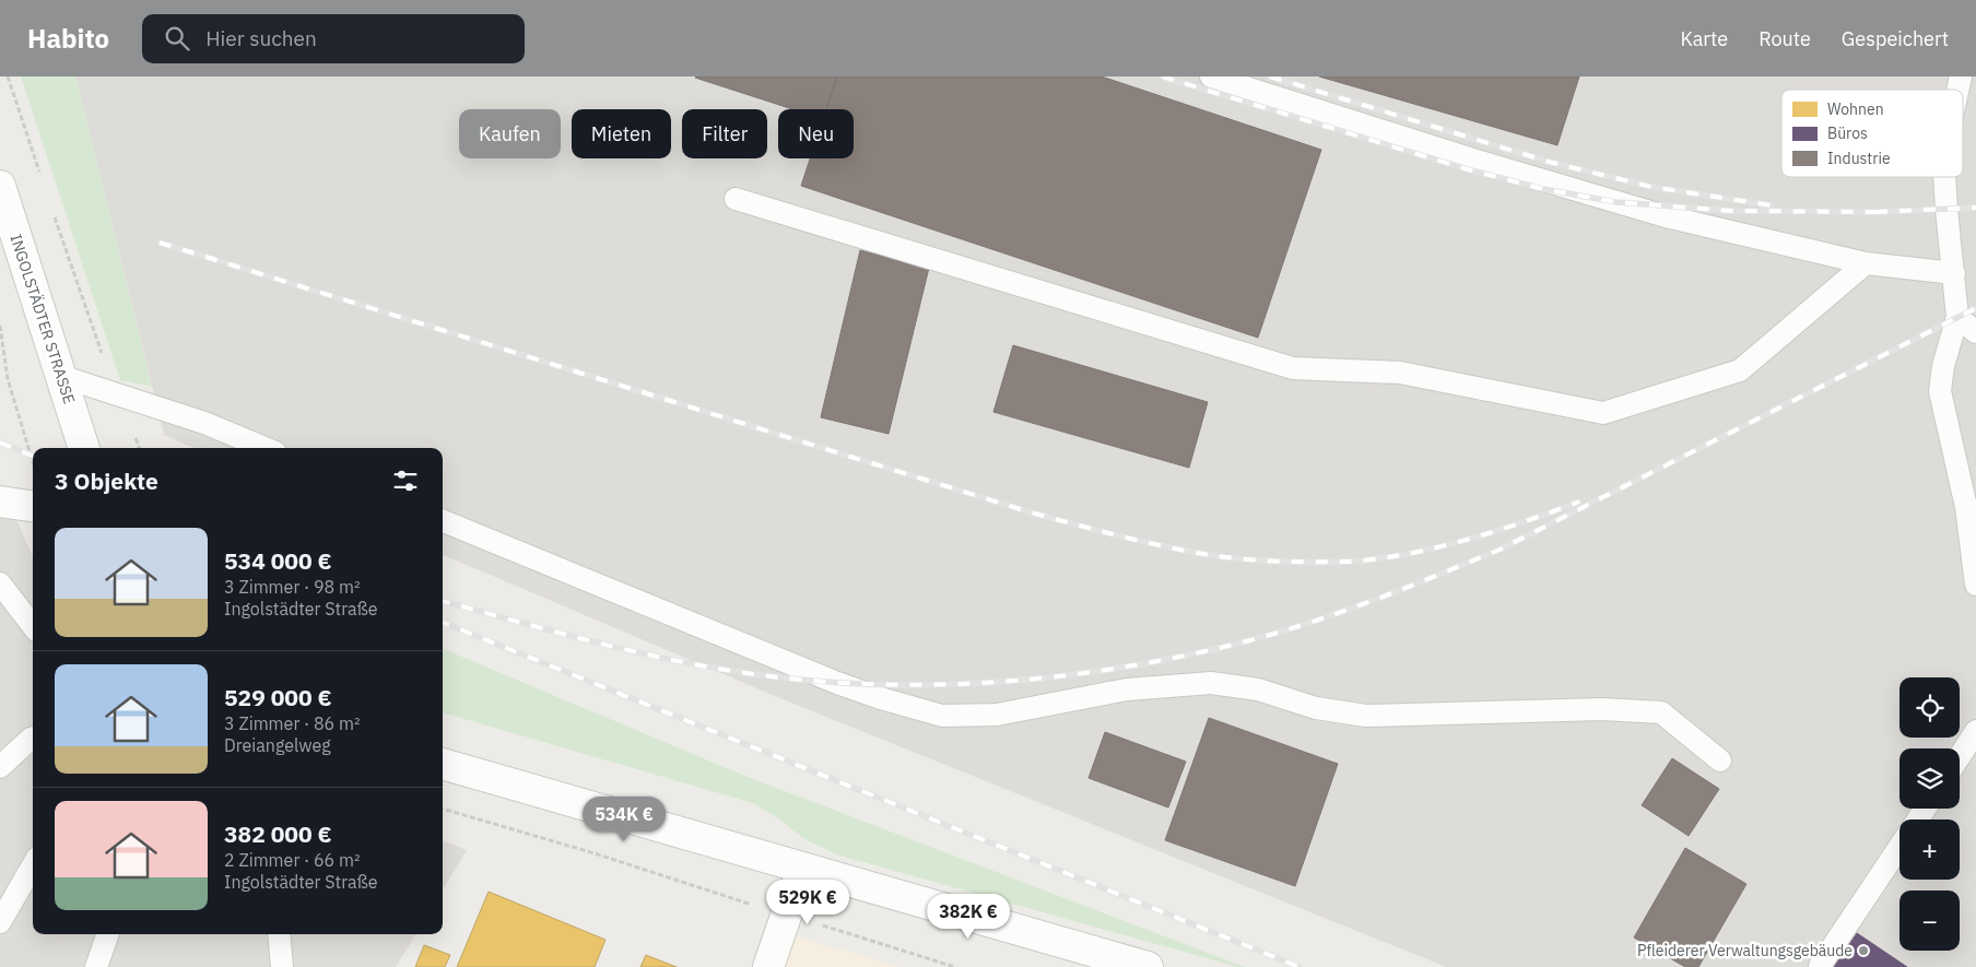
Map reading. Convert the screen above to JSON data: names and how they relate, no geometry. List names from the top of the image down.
{
  "streets": {
    "street": ["INGOLSTÄDTER STRASSE"]
  },
  "places": ["Pfleiderer Verwaltungsgebäude"],
  "legend": ["Wohnen", "Büros", "Industrie"],
  "page": {
    "header": "Habito",
    "search": "Hier suchen",
    "nav": ["Karte", "Route", "Gespeichert"],
    "chip": [
      "Kaufen",
      "Mieten",
      "Filter",
      "Neu"
    ],
    "heading": "3 Objekte",
    "list": [
      {
        "name": "534 000 €",
        "note": "3 Zimmer · 98 m² · Ingolstädter Straße"
      },
      {
        "name": "529 000 €",
        "note": "3 Zimmer · 86 m² · Dreiangelweg"
      },
      {
        "name": "382 000 €",
        "note": "2 Zimmer · 66 m² · Ingolstädter Straße"
      }
    ],
    "map_buttons": ["+", "−"],
    "price": ["534K €", "529K €", "382K €"]
  }
}
